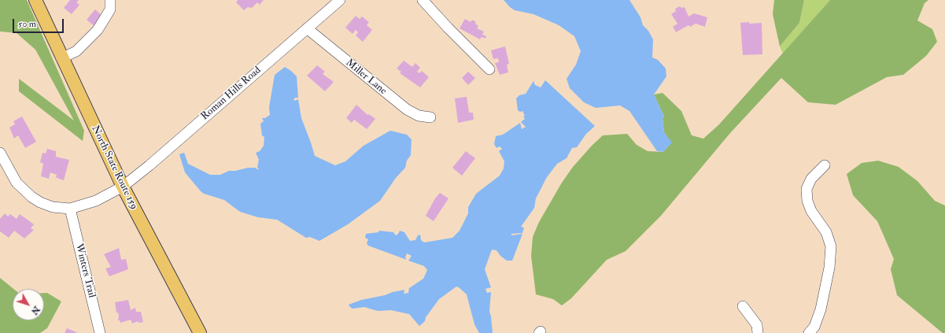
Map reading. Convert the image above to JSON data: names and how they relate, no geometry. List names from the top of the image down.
{
  "streets": {
    "main road": ["North State Route 159"],
    "street": ["Miller Lane", "Roman Hills Road", "Winters Trail"]
  },
  "crossings": [
    ["Miller Lane", "Roman Hills Road"],
    ["Roman Hills Road", "North State Route 159"],
    ["Roman Hills Road", "Winters Trail"]
  ],
  "scale_bar": "50 m",
  "north": "bottom right"
}
